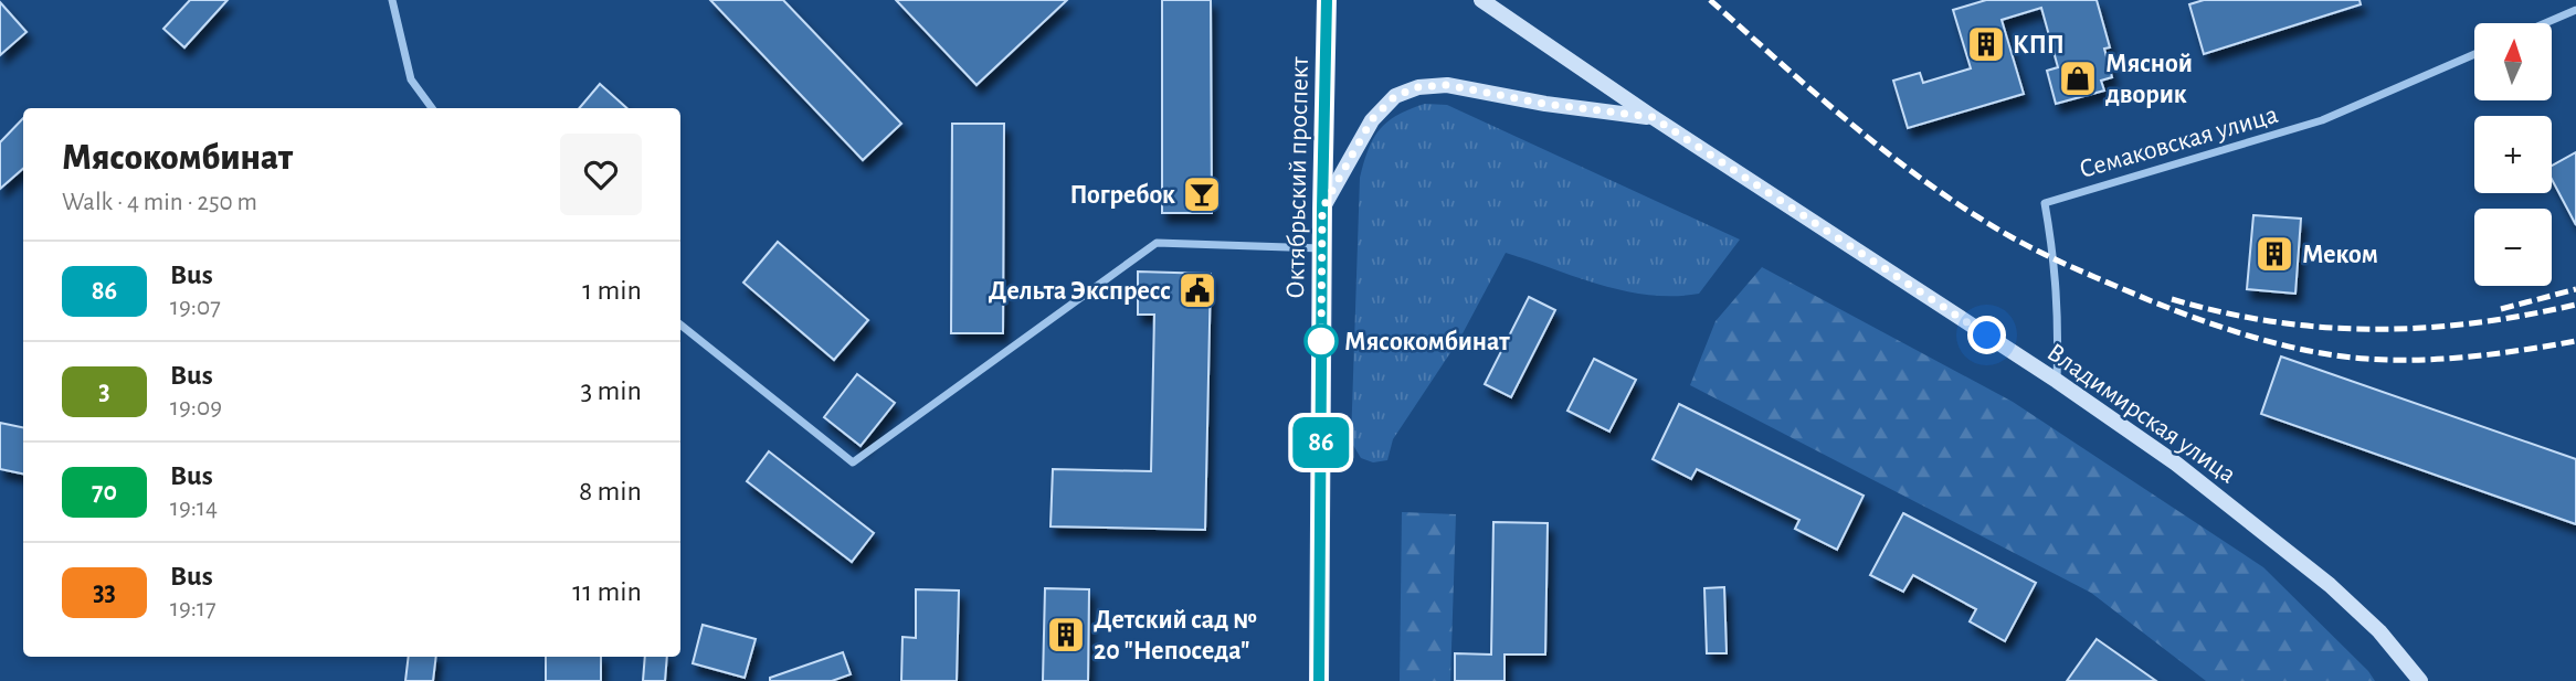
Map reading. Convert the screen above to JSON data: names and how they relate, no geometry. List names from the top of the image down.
{
  "streets": {
    "main road": ["Октябрьский проспект", "Владимирская улица"],
    "street": ["Семаковская улица"]
  },
  "crossings": [
    ["Семаковская улица", "Владимирская улица"],
    ["Октябрьский проспект", "Владимирская улица"]
  ],
  "places": {
    "building": ["КПП", "Меком", "Детский сад № 20 \"Непоседа\""],
    "shop": ["Мясной дворик"],
    "bar": ["Погребок"],
    "public building": ["Дельта Экспресс"],
    "other": ["Мясокомбинат"]
  },
  "lines": ["bus line 86"],
  "north": "top",
  "page": {
    "on_map": "86",
    "map_buttons": ["+", "−"],
    "heading": ["Мясокомбинат", "Walk · 4 min · 250 m"],
    "list": [
      {
        "mark": "86",
        "name": "Bus",
        "note": "19:07",
        "value": "1 min"
      },
      {
        "mark": "3",
        "name": "Bus",
        "note": "19:09",
        "value": "3 min"
      },
      {
        "mark": "70",
        "name": "Bus",
        "note": "19:14",
        "value": "8 min"
      },
      {
        "mark": "33",
        "name": "Bus",
        "note": "19:17",
        "value": "11 min"
      }
    ]
  }
}
